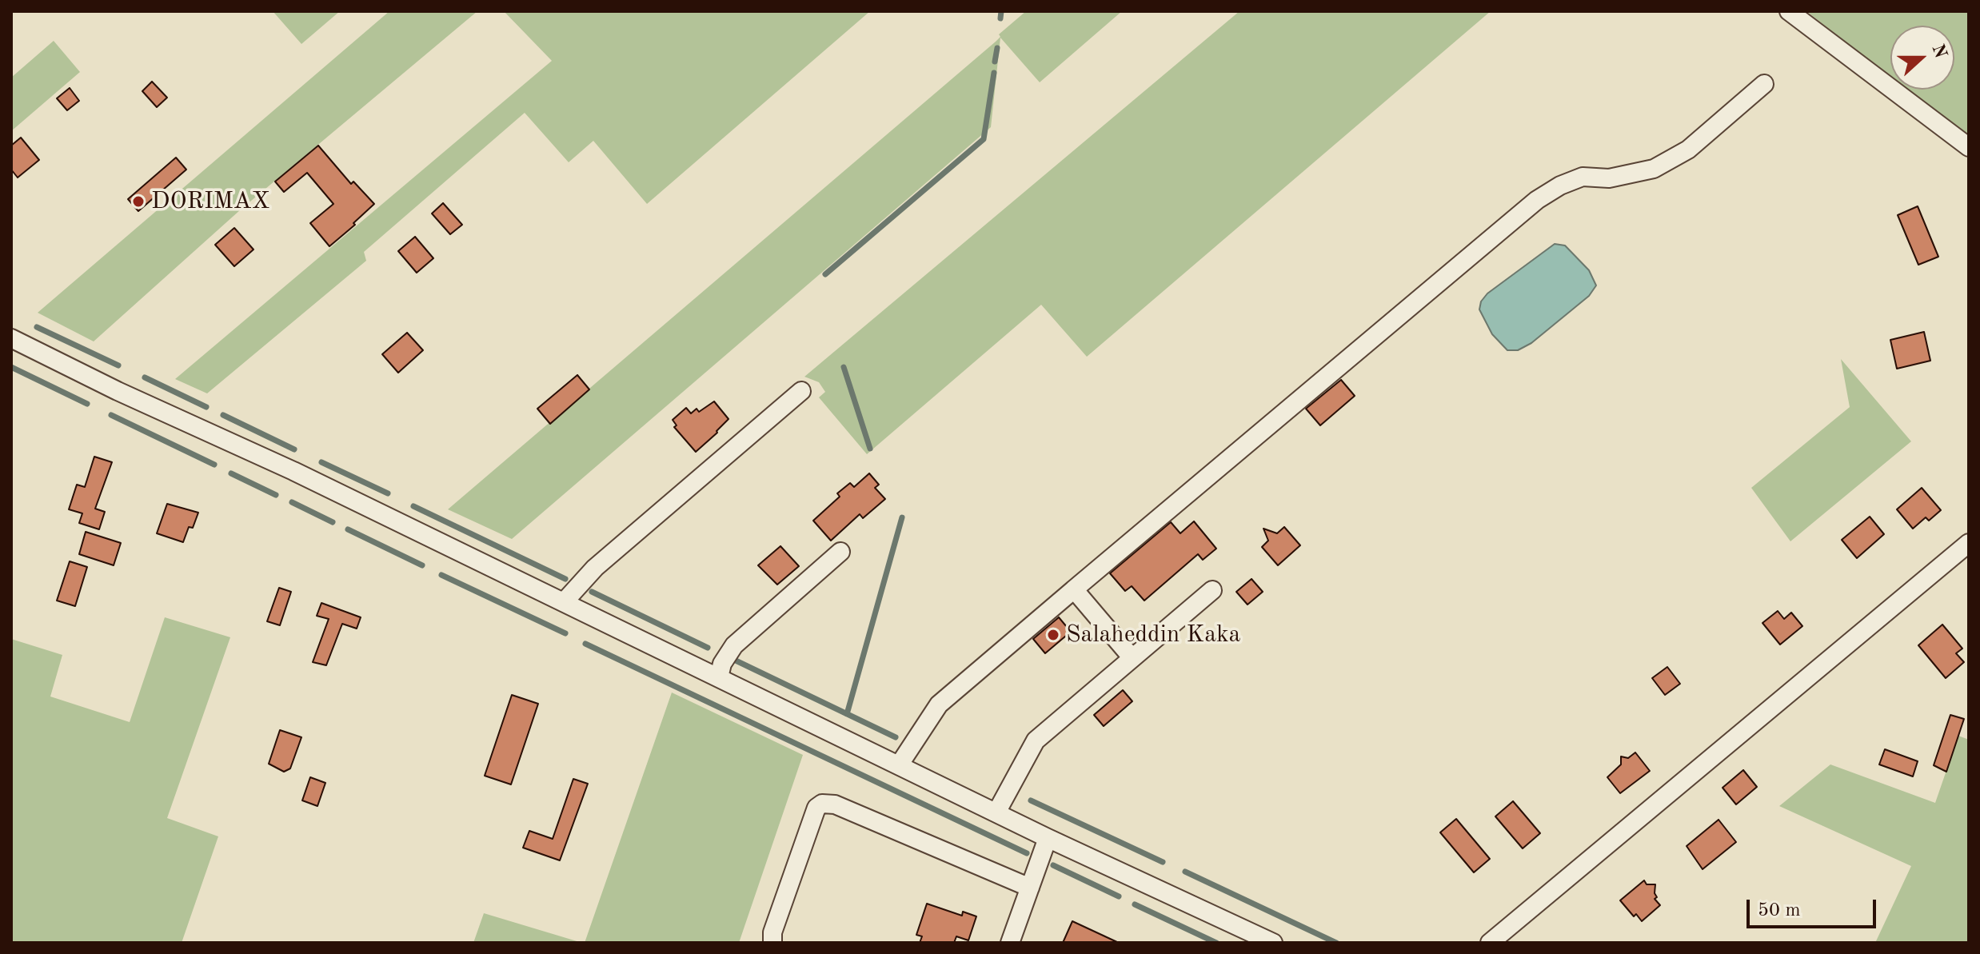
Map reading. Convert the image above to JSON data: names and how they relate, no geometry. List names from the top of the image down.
{
  "places": ["DORIMAX", "Salaheddin Kaka"],
  "scale_bar": "50 m",
  "north": "right"
}
